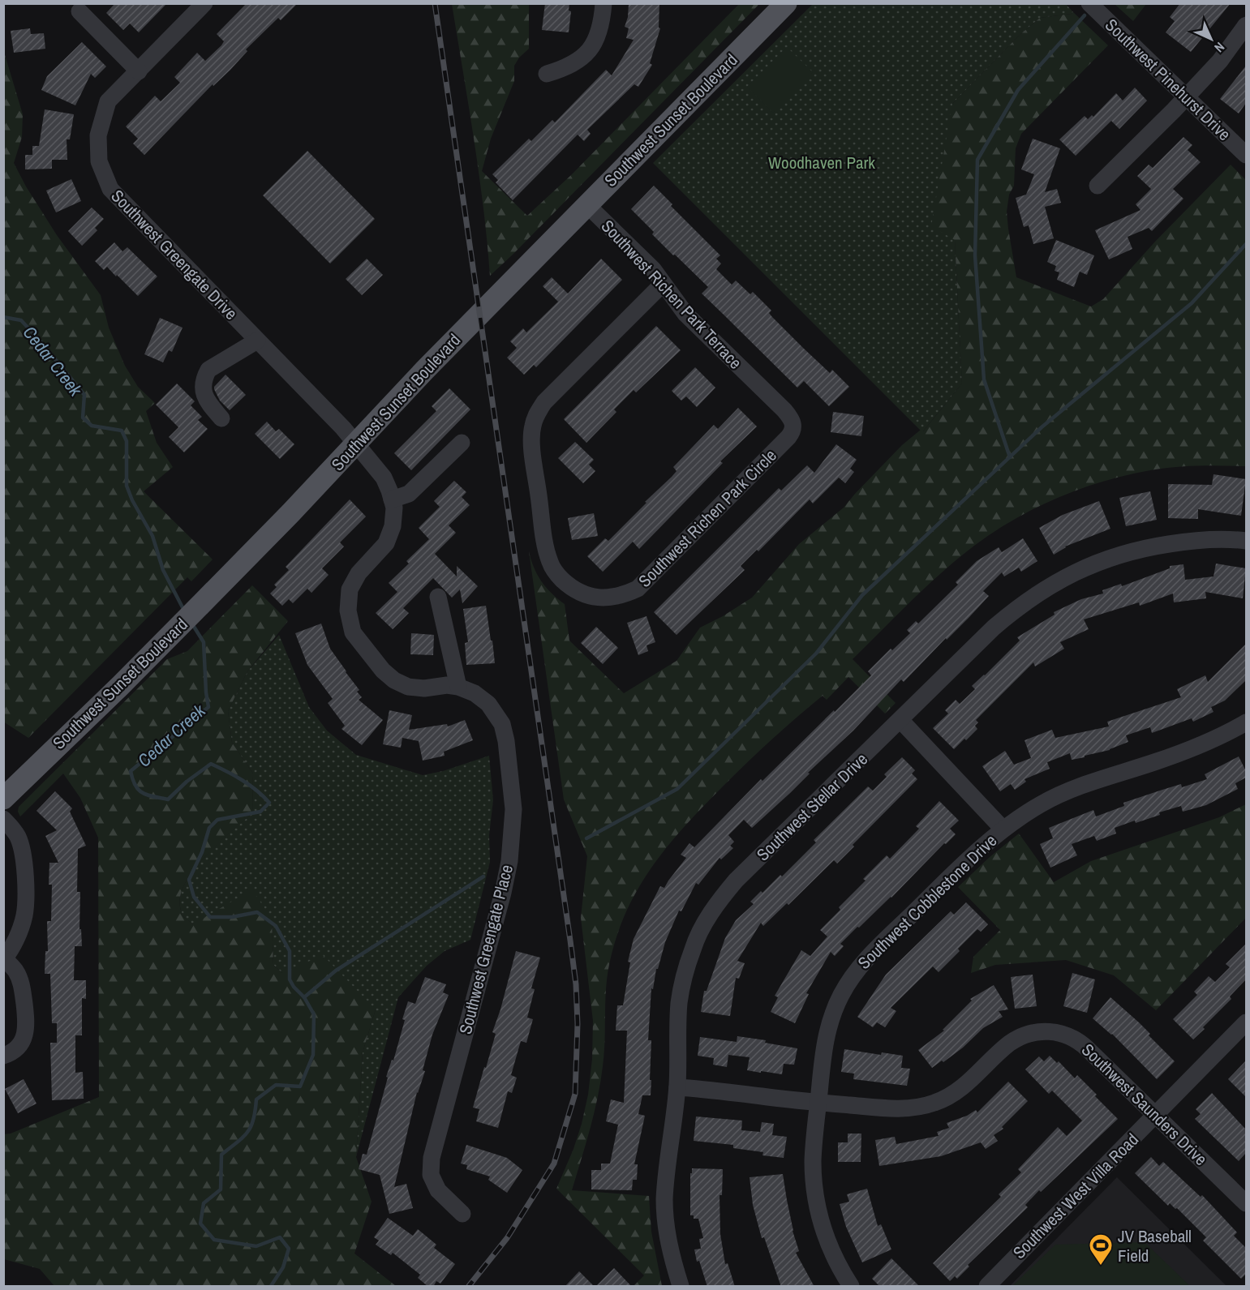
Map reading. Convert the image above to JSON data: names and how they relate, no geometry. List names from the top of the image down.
{
  "streets": {
    "main road": ["Southwest Sunset Boulevard"],
    "street": [
      "Southwest Pinehurst Drive",
      "Southwest Greengate Drive",
      "Southwest Richen Park Terrace",
      "Southwest Richen Park Circle",
      "Southwest Stellar Drive",
      "Southwest Cobblestone Drive",
      "Southwest Greengate Place",
      "Southwest Saunders Drive",
      "Southwest West Villa Road"
    ]
  },
  "crossings": [
    ["Southwest Sunset Boulevard", "Southwest Greengate Drive"],
    ["Southwest Sunset Boulevard", "Southwest Richen Park Terrace"],
    ["Southwest Sunset Boulevard", "Southwest Greengate Place"],
    ["Southwest Greengate Drive", "Southwest Greengate Place"],
    ["Southwest Richen Park Terrace", "Southwest Richen Park Circle"],
    ["Southwest Stellar Drive", "Southwest Saunders Drive"],
    ["Southwest Cobblestone Drive", "Southwest Saunders Drive"],
    ["Southwest Saunders Drive", "Southwest West Villa Road"]
  ],
  "water": ["Cedar Creek"],
  "parks": ["Woodhaven Park"],
  "places": {
    "sports": ["JV Baseball Field"]
  },
  "north": "bottom right"
}
